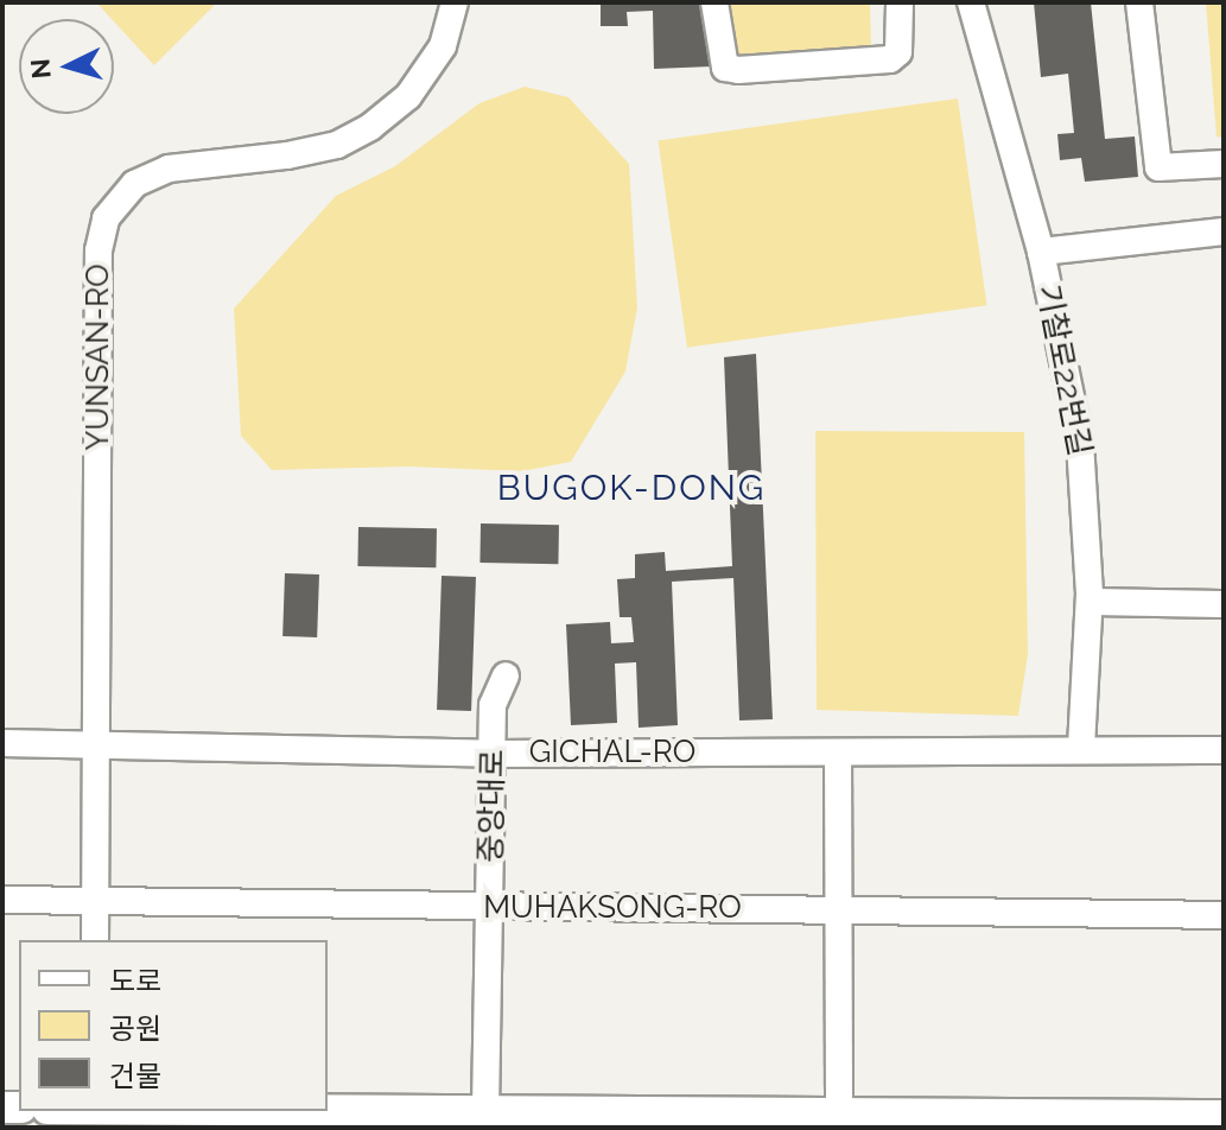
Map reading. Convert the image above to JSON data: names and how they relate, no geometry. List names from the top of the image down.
{
  "streets": {
    "street": [
      "YUNSAN-RO",
      "기찰로22번길",
      "GICHAL-RO",
      "중앙대로",
      "MUHAKSONG-RO"
    ]
  },
  "crossings": [
    ["YUNSAN-RO", "GICHAL-RO"],
    ["YUNSAN-RO", "MUHAKSONG-RO"],
    ["기찰로22번길", "GICHAL-RO"],
    ["GICHAL-RO", "중앙대로"],
    ["중앙대로", "MUHAKSONG-RO"]
  ],
  "districts": ["BUGOK-DONG"],
  "legend": ["도로", "공원", "건물"],
  "north": "left"
}
